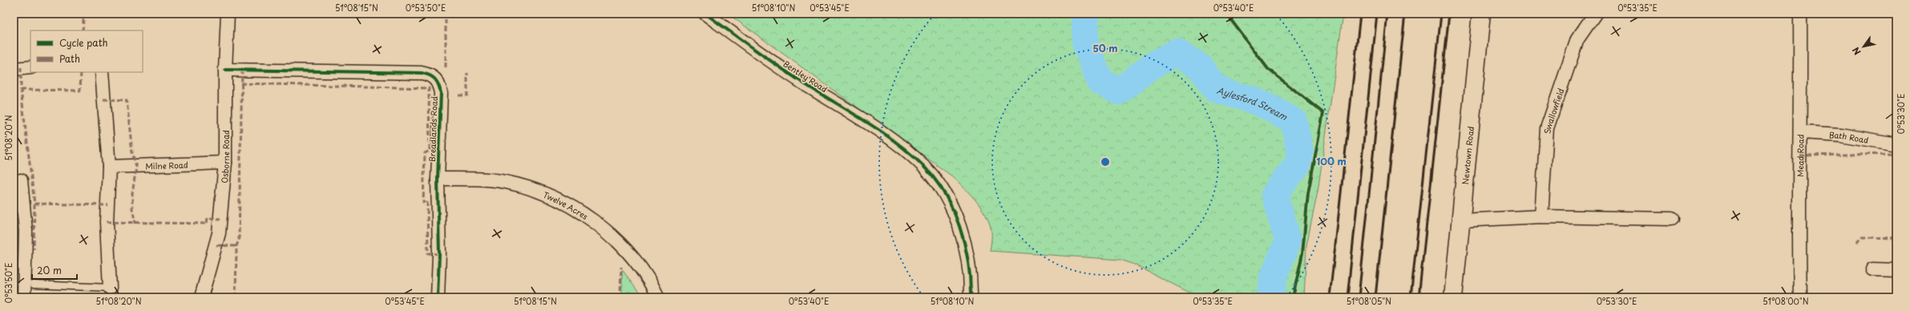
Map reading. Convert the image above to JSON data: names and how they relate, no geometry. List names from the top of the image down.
{
  "streets": {
    "street": [
      "Bentley Road",
      "Swallowfield",
      "Breadlands Road",
      "Bath Road",
      "Newtown Road",
      "Mead Road",
      "Osborne Road",
      "Milne Road",
      "Twelve Acres"
    ]
  },
  "crossings": [
    ["Breadlands Road", "Osborne Road"],
    ["Breadlands Road", "Twelve Acres"],
    ["Bath Road", "Mead Road"],
    ["Osborne Road", "Milne Road"]
  ],
  "water": ["Aylesford Stream"],
  "legend": ["Cycle path", "Path"],
  "scale_bar": "20 m",
  "north": "bottom left",
  "coordinates": [
    "51°08'15\"N",
    "0°53'50\"E",
    "51°08'10\"N",
    "0°53'45\"E",
    "0°53'40\"E",
    "0°53'35\"E",
    "0°53'30\"E",
    "51°08'20\"N",
    "51°08'05\"N",
    "51°08'00\"N"
  ],
  "rings": ["50 m", "100 m"]
}
